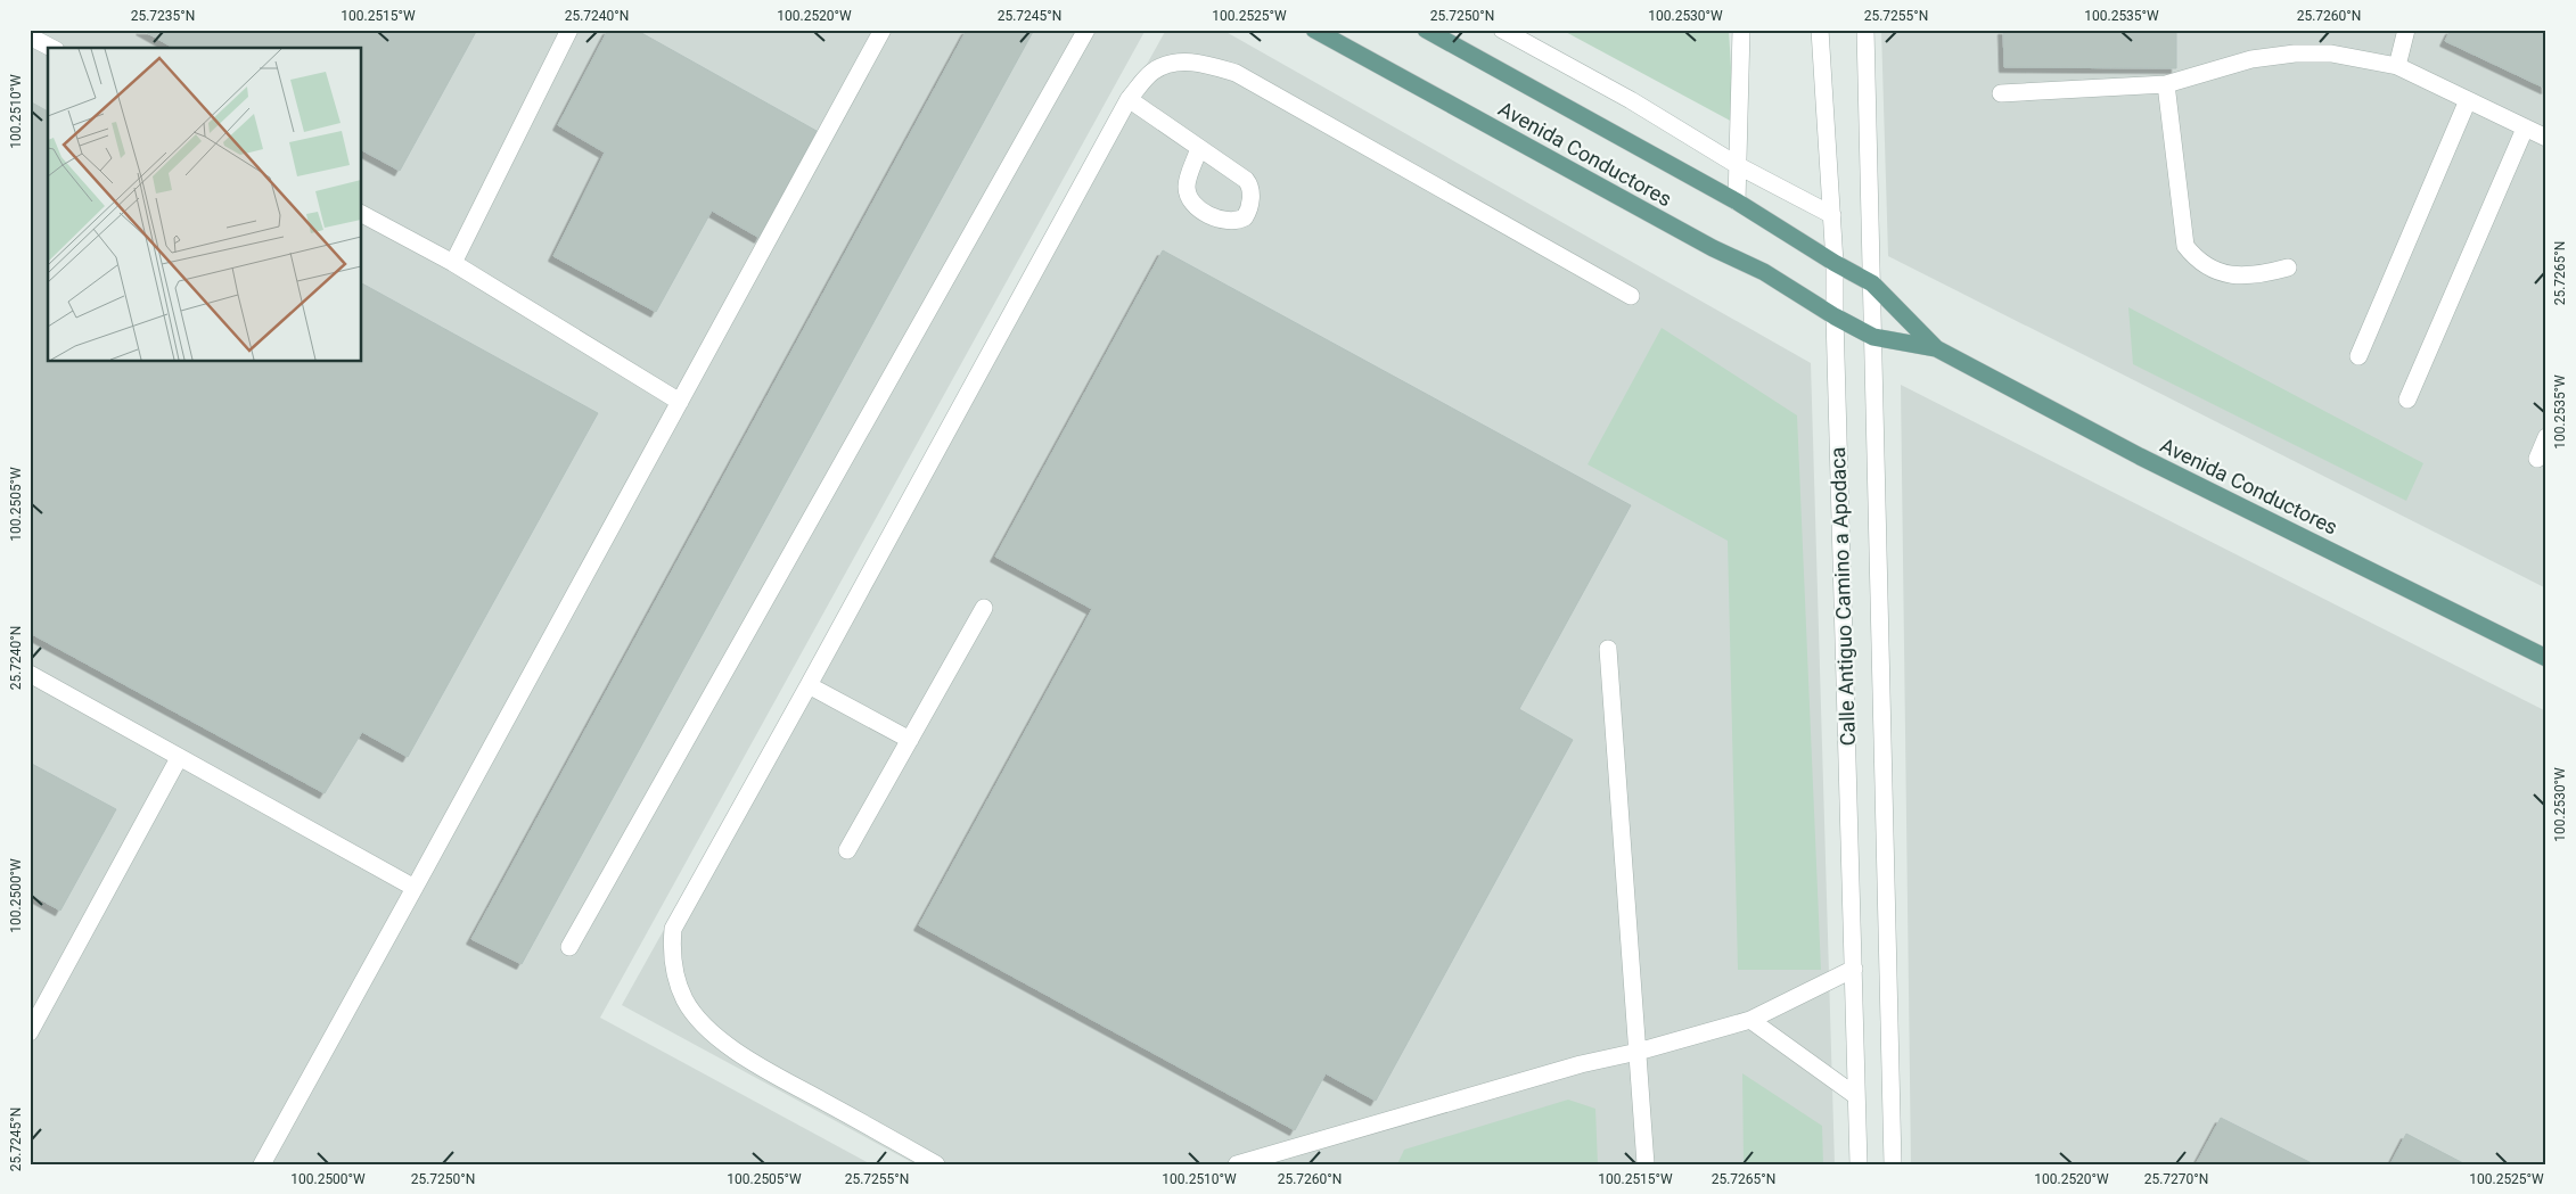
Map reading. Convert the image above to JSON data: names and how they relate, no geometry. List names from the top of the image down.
{
  "streets": {
    "main road": ["Avenida Conductores"],
    "street": ["Calle Antiguo Camino a Apodaca"]
  },
  "crossings": [
    ["Avenida Conductores", "Calle Antiguo Camino a Apodaca"]
  ],
  "coordinates": [
    "25.7235°N",
    "100.2515°W",
    "25.7240°N",
    "100.2520°W",
    "25.7245°N",
    "100.2525°W",
    "25.7250°N",
    "100.2530°W",
    "25.7255°N",
    "100.2535°W",
    "25.7260°N",
    "100.2510°W",
    "25.7265°N",
    "100.2505°W",
    "100.2500°W",
    "25.7270°N"
  ]
}
